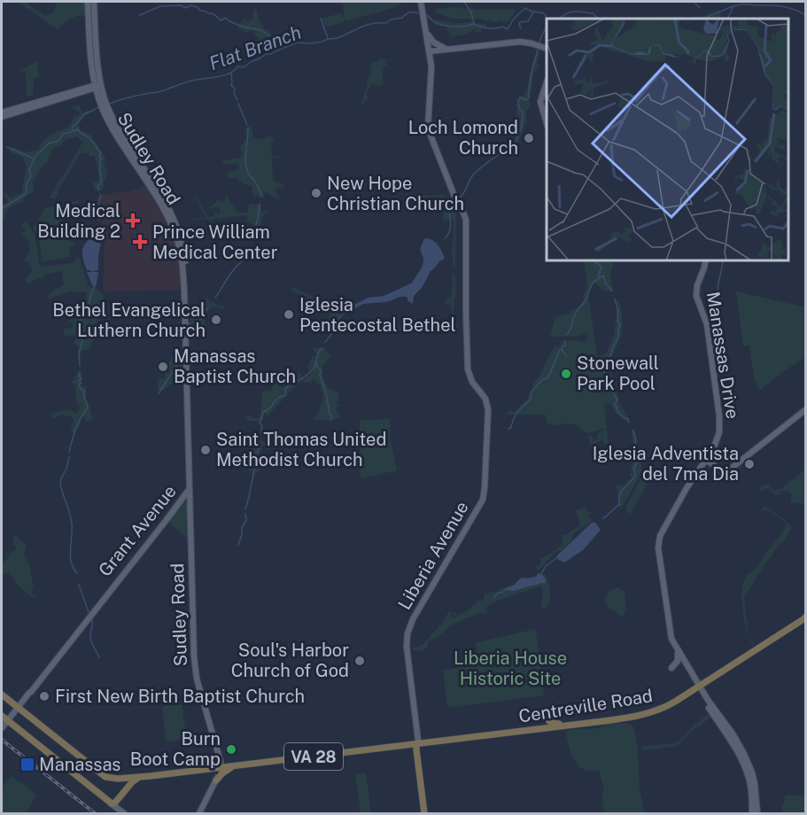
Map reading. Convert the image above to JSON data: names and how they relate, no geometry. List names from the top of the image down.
{
  "streets": {
    "highway": ["Liberia Avenue", "Centreville Road", "VA 28"],
    "main road": ["Sudley Road", "Manassas Drive", "Grant Avenue"]
  },
  "crossings": [
    ["Sudley Road", "Grant Avenue"],
    ["Sudley Road", "Centreville Road"],
    ["Manassas Drive", "Centreville Road"],
    ["Grant Avenue", "Centreville Road"],
    ["Grant Avenue", "VA 28"],
    ["Liberia Avenue", "Centreville Road"],
    ["Centreville Road", "VA 28"]
  ],
  "water": ["Flat Branch"],
  "parks": ["Liberia House Historic Site"],
  "places": {
    "other": [
      "Loch Lomond Church",
      "New Hope Christian Church",
      "Iglesia Pentecostal Bethel",
      "Bethel Evangelical Luthern Church",
      "Manassas Baptist Church",
      "Stonewall Park Pool",
      "Saint Thomas United Methodist Church",
      "Iglesia Adventista del 7ma Dia",
      "Soul's Harbor Church of God",
      "First New Birth Baptist Church",
      "Burn Boot Camp"
    ],
    "health": ["Medical Building 2", "Prince William Medical Center"],
    "transit": ["Manassas"]
  }
}
